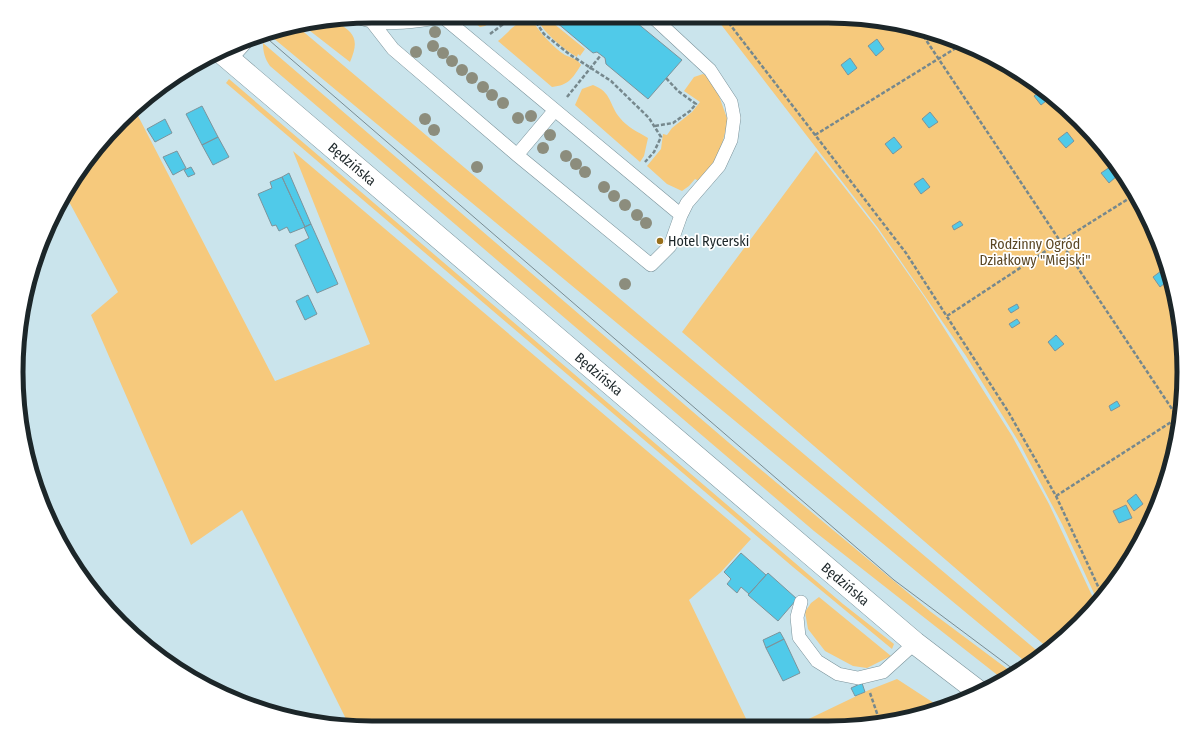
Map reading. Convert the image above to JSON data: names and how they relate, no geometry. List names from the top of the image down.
{
  "streets": {
    "main road": ["Będzińska"]
  },
  "parks": ["Rodzinny Ogród Działkowy \"Miejski\""],
  "places": ["Hotel Rycerski"]
}
